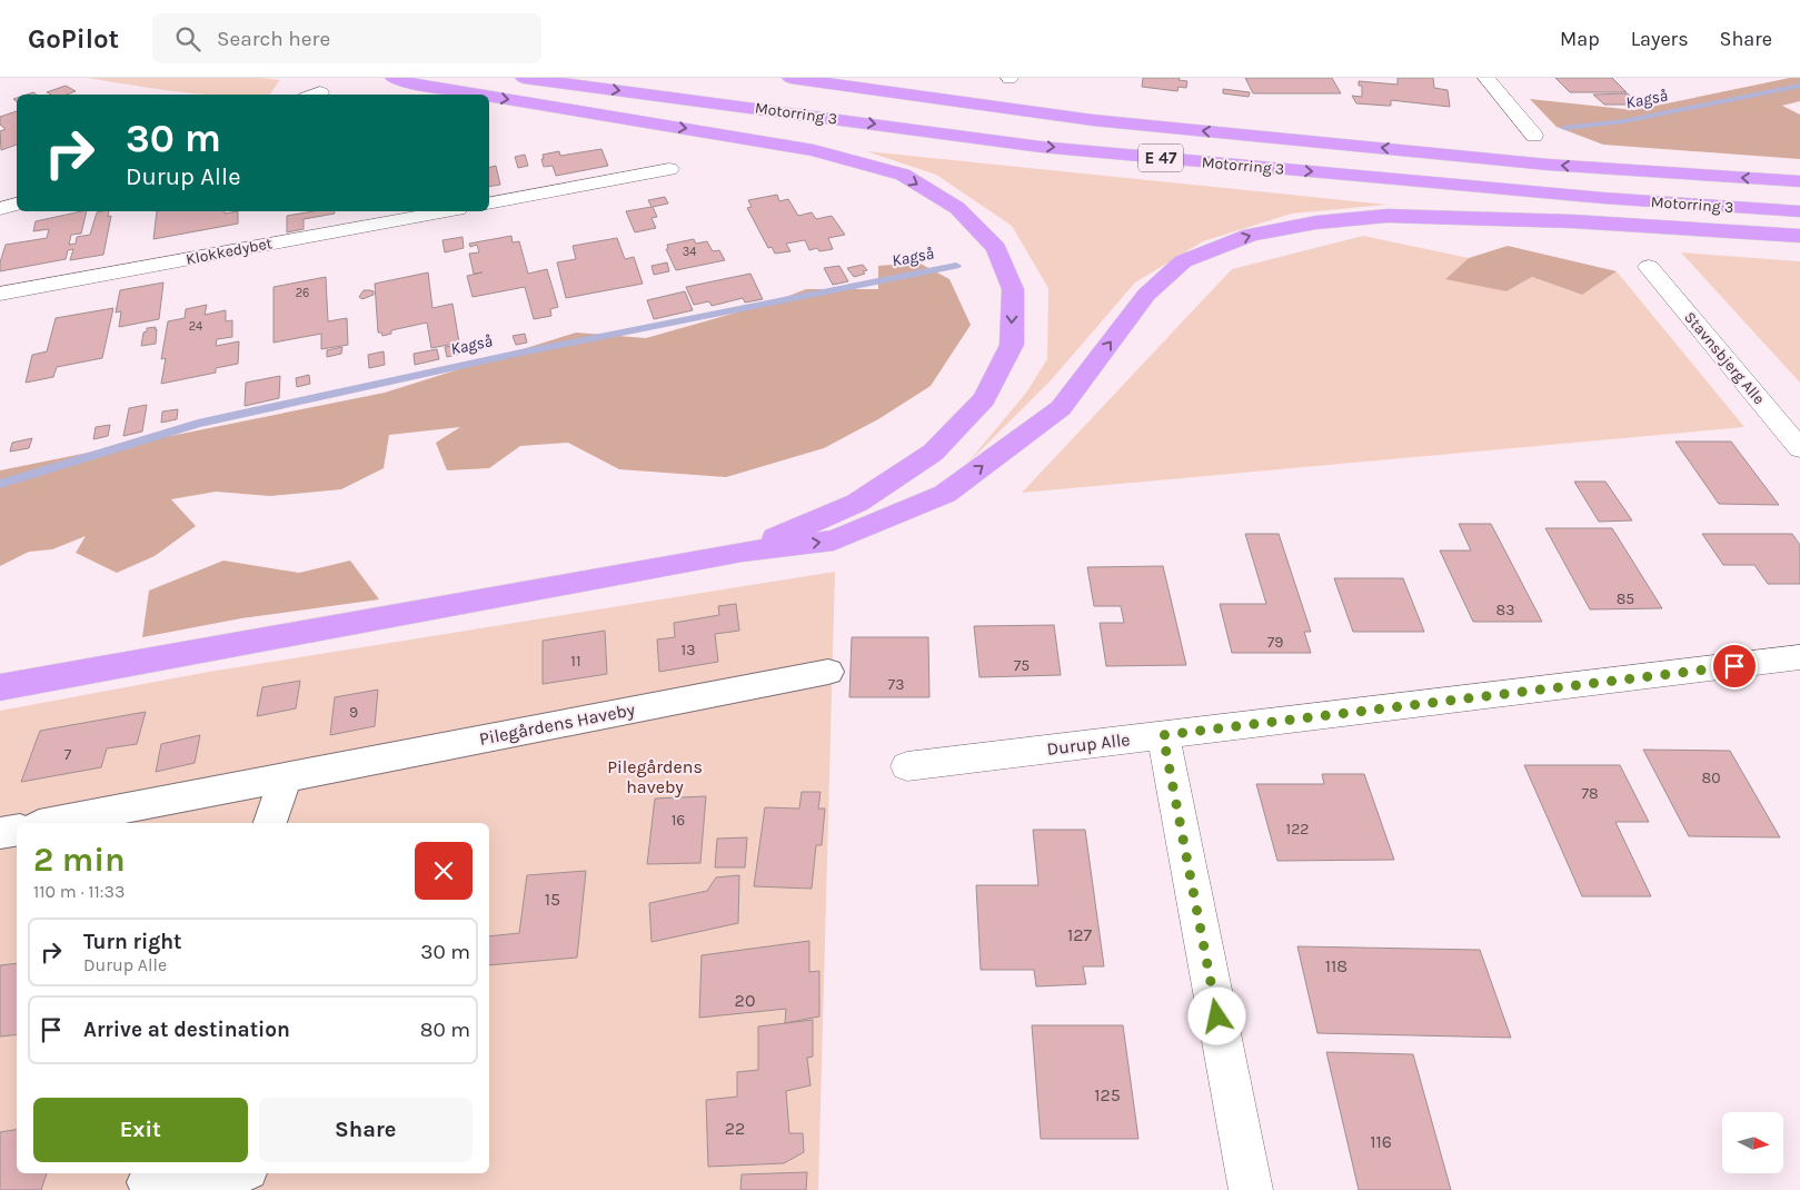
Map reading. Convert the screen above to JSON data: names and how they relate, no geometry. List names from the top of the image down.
{
  "streets": {
    "highway": ["Motorring 3", "E 47"],
    "street": ["Klokkedybet", "Stavnsbjerg Alle", "Durup Alle"],
    "lane": ["Pilegårdens Haveby"]
  },
  "water": ["Kagså"],
  "parks": ["Pilegårdens haveby"],
  "house_numbers": [
    "34",
    "26",
    "24",
    "85",
    "83",
    "79",
    "13",
    "11",
    "75",
    "73",
    "9",
    "7",
    "80",
    "78",
    "16",
    "122",
    "15",
    "127",
    "118",
    "20",
    "125",
    "22",
    "116"
  ],
  "north": "right",
  "page": {
    "header": "GoPilot",
    "search": "Search here",
    "nav": ["Map", "Layers", "Share"],
    "turn": ["30 m", "Durup Alle"],
    "heading": ["2 min", "110 m · 11:33"],
    "list": [
      {
        "name": "Turn right",
        "note": "Durup Alle",
        "value": "30 m"
      },
      {
        "name": "Arrive at destination",
        "value": "80 m"
      }
    ],
    "buttons": ["Exit", "Share"]
  }
}
